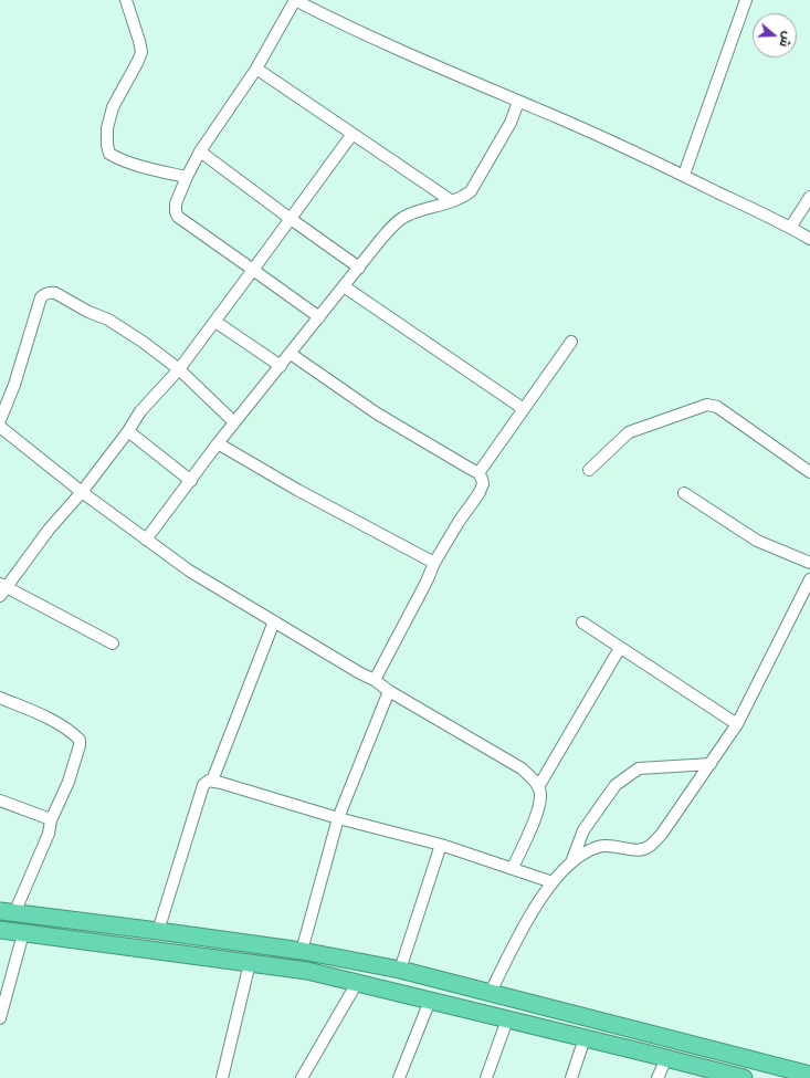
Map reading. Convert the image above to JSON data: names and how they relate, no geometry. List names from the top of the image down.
{
  "north": "right"
}
